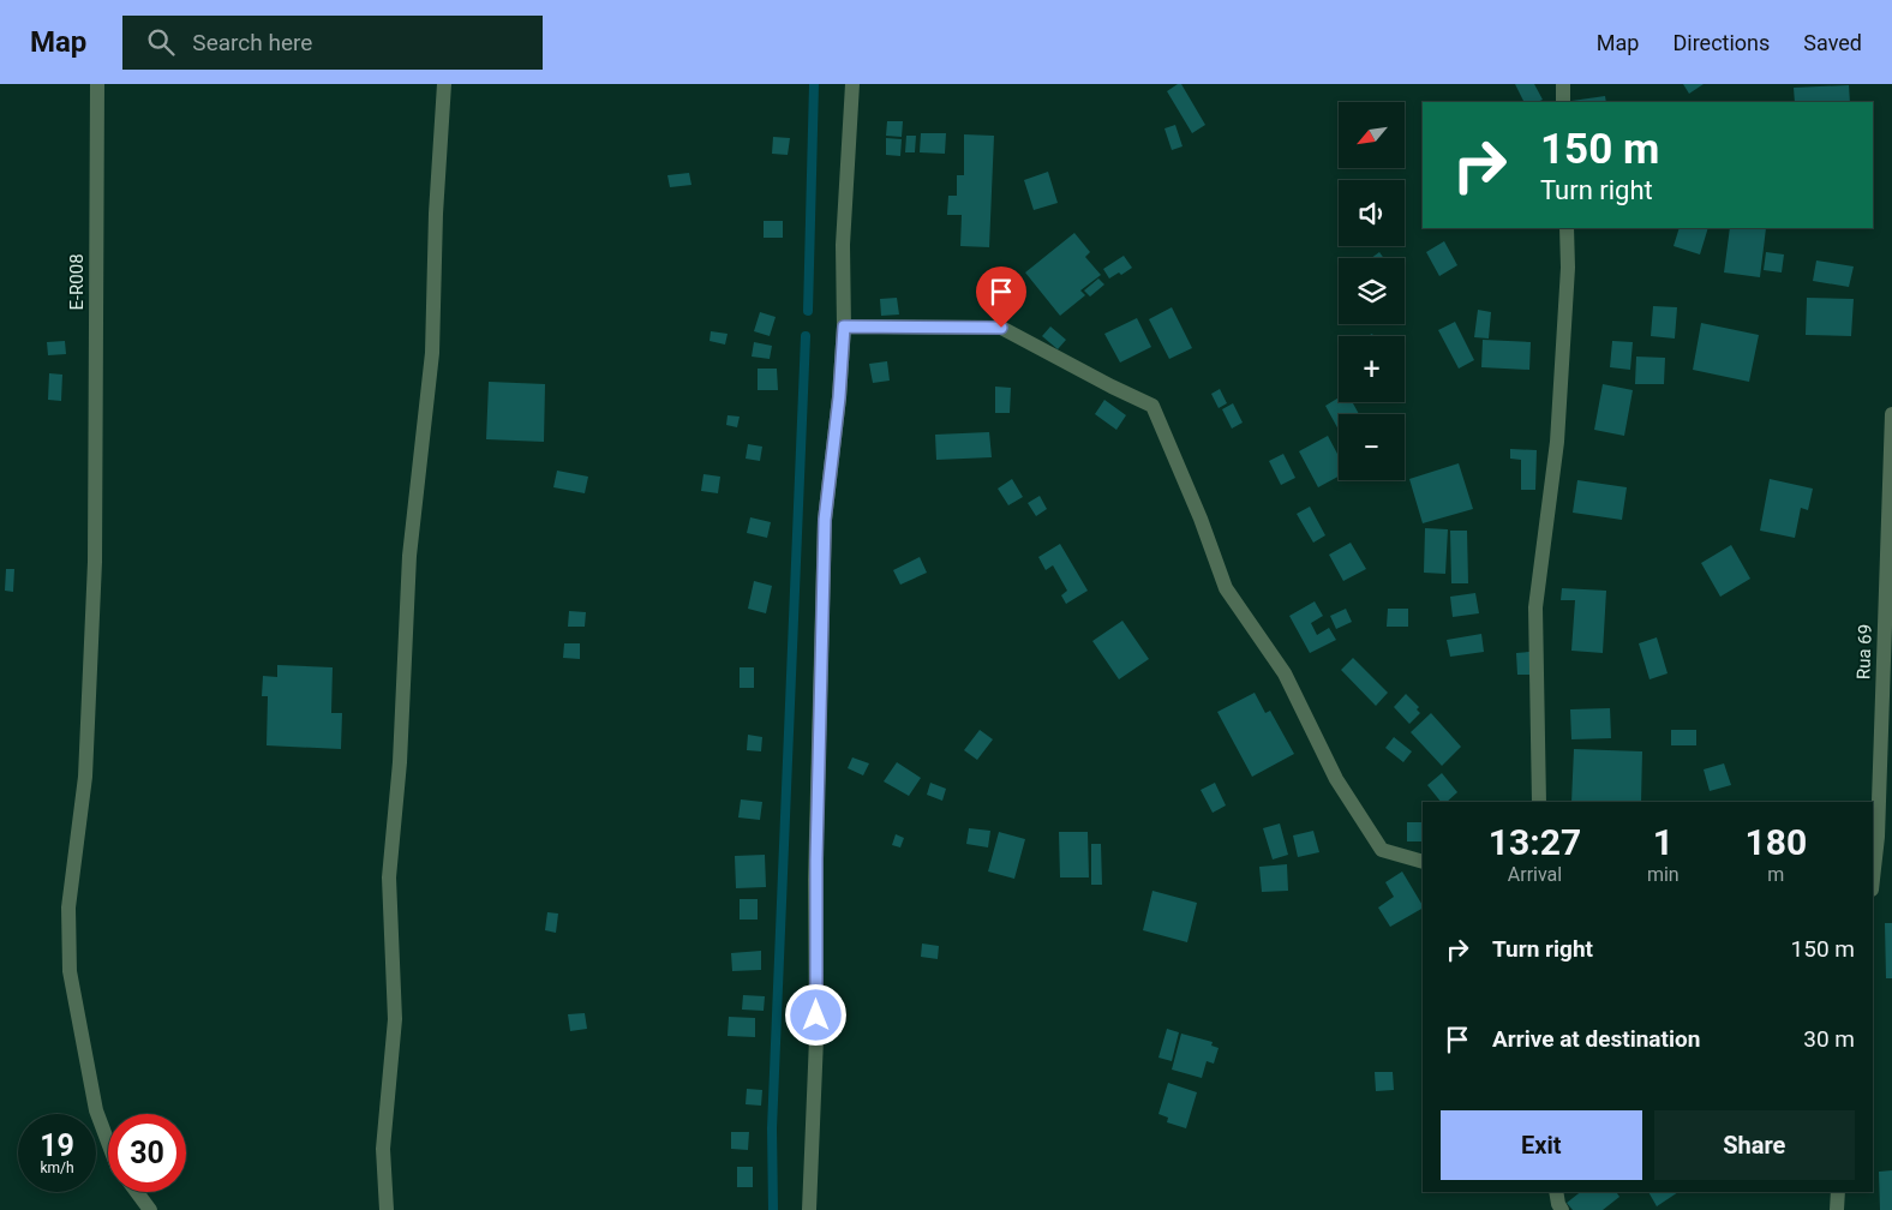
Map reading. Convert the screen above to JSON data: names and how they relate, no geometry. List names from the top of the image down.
{
  "streets": {
    "street": ["E-R008", "Rua 69"]
  },
  "north": "bottom left",
  "page": {
    "header": "Map",
    "search": "Search here",
    "nav": ["Map", "Directions", "Saved"],
    "map_buttons": ["+", "−"],
    "turn": ["150 m", "Turn right"],
    "eta": [
      "13:27",
      "Arrival",
      "1",
      "min",
      "180",
      "m"
    ],
    "list": [
      {
        "name": "Turn right",
        "value": "150 m"
      },
      {
        "name": "Arrive at destination",
        "value": "30 m"
      }
    ],
    "buttons": ["Exit", "Share"],
    "speed": "19 km/h",
    "limit": "30"
  }
}
